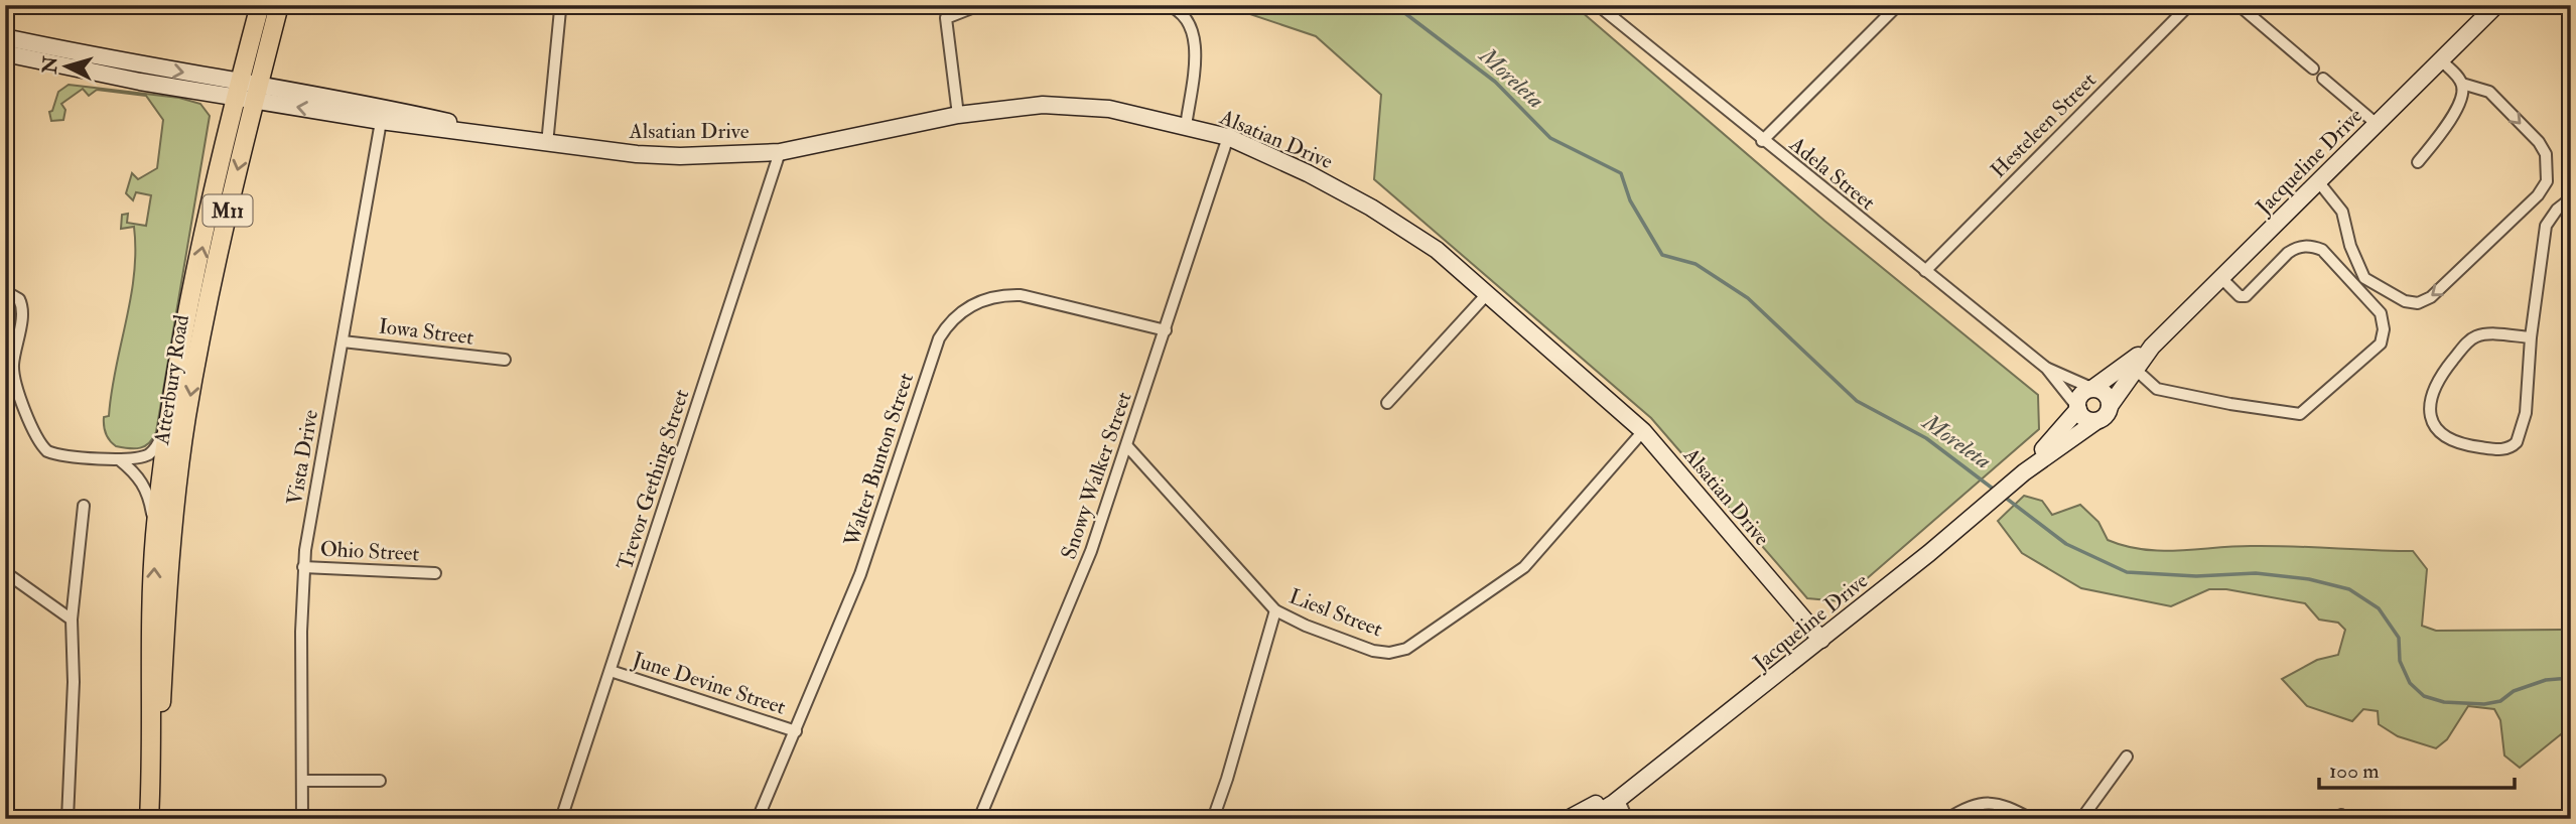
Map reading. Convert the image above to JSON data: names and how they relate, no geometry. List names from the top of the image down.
{
  "streets": {
    "main road": ["M11", "Atterbury Road"],
    "street": [
      "Hesteleen Street",
      "Alsatian Drive",
      "Jacqueline Drive",
      "Adela Street",
      "Iowa Street",
      "Vista Drive",
      "Walter Bunton Street",
      "Snowy Walker Street",
      "Trevor Gething Street",
      "Ohio Street",
      "Liesl Street",
      "June Devine Street"
    ]
  },
  "crossings": [
    ["Hesteleen Street", "Adela Street"],
    ["Alsatian Drive", "Jacqueline Drive"],
    ["Alsatian Drive", "Atterbury Road"],
    ["Alsatian Drive", "Vista Drive"],
    ["Alsatian Drive", "Snowy Walker Street"],
    ["Alsatian Drive", "Trevor Gething Street"],
    ["Alsatian Drive", "Liesl Street"],
    ["Jacqueline Drive", "Adela Street"],
    ["Iowa Street", "Vista Drive"],
    ["Vista Drive", "Ohio Street"],
    ["Walter Bunton Street", "Snowy Walker Street"],
    ["Walter Bunton Street", "June Devine Street"],
    ["Snowy Walker Street", "Liesl Street"],
    ["Trevor Gething Street", "June Devine Street"]
  ],
  "water": ["Moreleta"],
  "scale_bar": "100 m",
  "north": "left"
}
